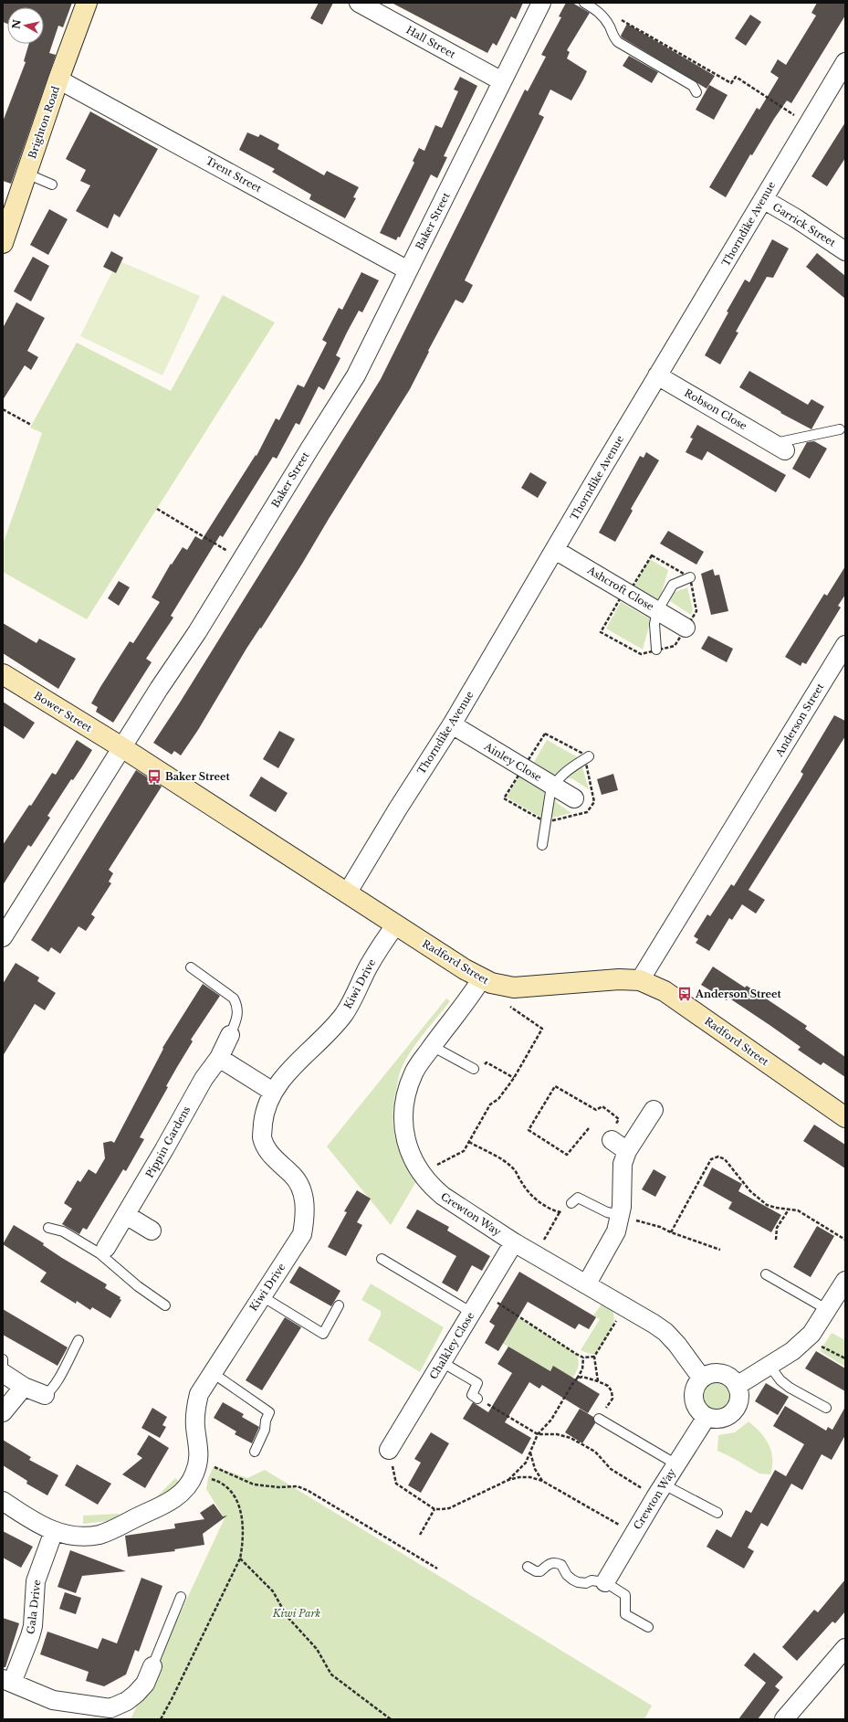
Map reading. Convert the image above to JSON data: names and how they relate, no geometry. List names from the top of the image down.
{
  "streets": {
    "street": [
      "Hall Street",
      "Brighton Road",
      "Trent Street",
      "Baker Street",
      "Thorndike Avenue",
      "Garrick Street",
      "Robson Close",
      "Ashcroft Close",
      "Bower Street",
      "Anderson Street",
      "Ainley Close",
      "Radford Street",
      "Kiwi Drive",
      "Pippin Gardens",
      "Crewton Way",
      "Chalkley Close",
      "Gala Drive"
    ]
  },
  "crossings": [
    ["Hall Street", "Baker Street"],
    ["Brighton Road", "Trent Street"],
    ["Trent Street", "Baker Street"],
    ["Baker Street", "Bower Street"],
    ["Baker Street", "Radford Street"],
    ["Thorndike Avenue", "Garrick Street"],
    ["Thorndike Avenue", "Robson Close"],
    ["Thorndike Avenue", "Ashcroft Close"],
    ["Thorndike Avenue", "Ainley Close"],
    ["Thorndike Avenue", "Radford Street"],
    ["Bower Street", "Radford Street"],
    ["Anderson Street", "Radford Street"],
    ["Radford Street", "Kiwi Drive"],
    ["Radford Street", "Crewton Way"],
    ["Crewton Way", "Chalkley Close"]
  ],
  "parks": ["Kiwi Park"],
  "places": {
    "bus stop": ["Baker Street", "Anderson Street"]
  },
  "north": "left"
}
